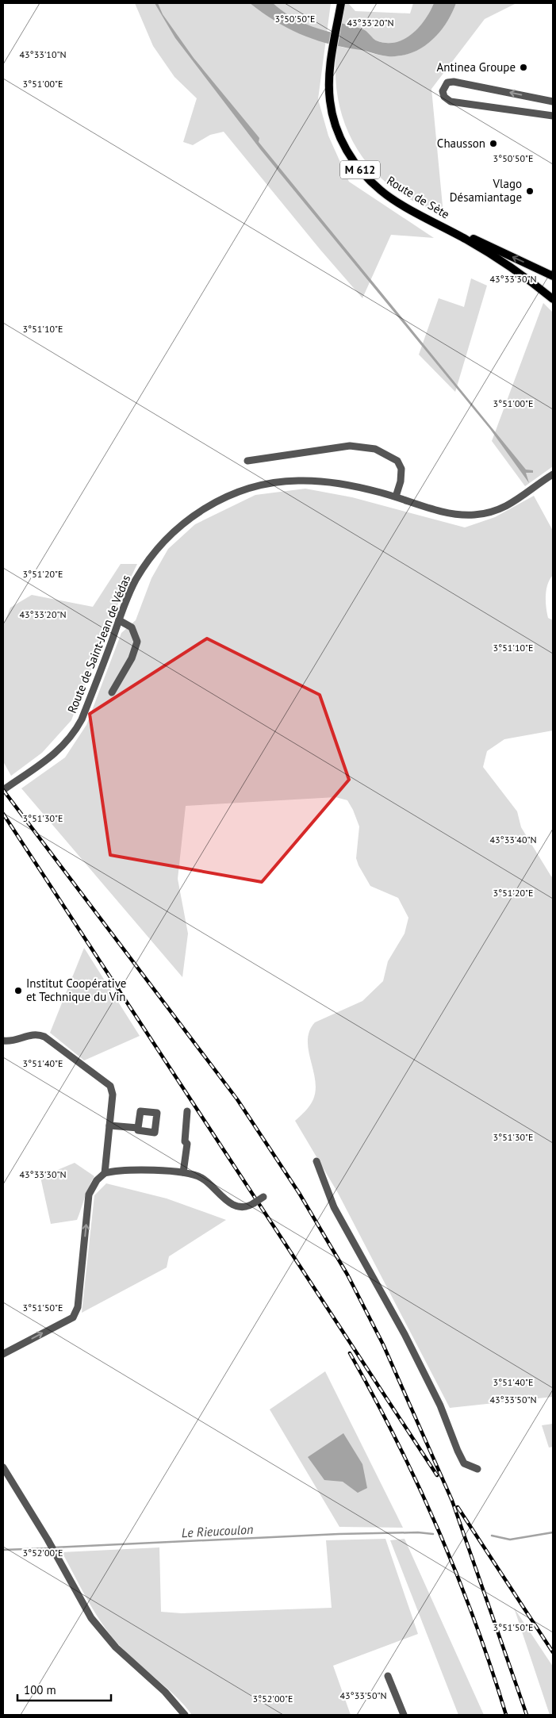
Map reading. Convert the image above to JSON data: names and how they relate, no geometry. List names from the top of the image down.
{
  "streets": {
    "main road": ["M 612", "Route de Sète"],
    "street": ["Route de Saint-Jean de Védas"]
  },
  "crossings": [
    ["M 612", "Route de Sète"]
  ],
  "water": ["Le Rieucoulon"],
  "places": [
    "Antinea Groupe",
    "Chausson",
    "Vlago Désamiantage",
    "Institut Coopérative et Technique du Vin"
  ],
  "scale_bar": "100 m",
  "coordinates": [
    "3°50'50\"E",
    "43°33'20\"N",
    "43°33'10\"N",
    "3°51'00\"E",
    "43°33'30\"N",
    "3°51'10\"E",
    "3°51'20\"E",
    "3°51'30\"E",
    "43°33'40\"N",
    "3°51'40\"E",
    "3°51'50\"E",
    "43°33'50\"N",
    "3°52'00\"E"
  ]
}
